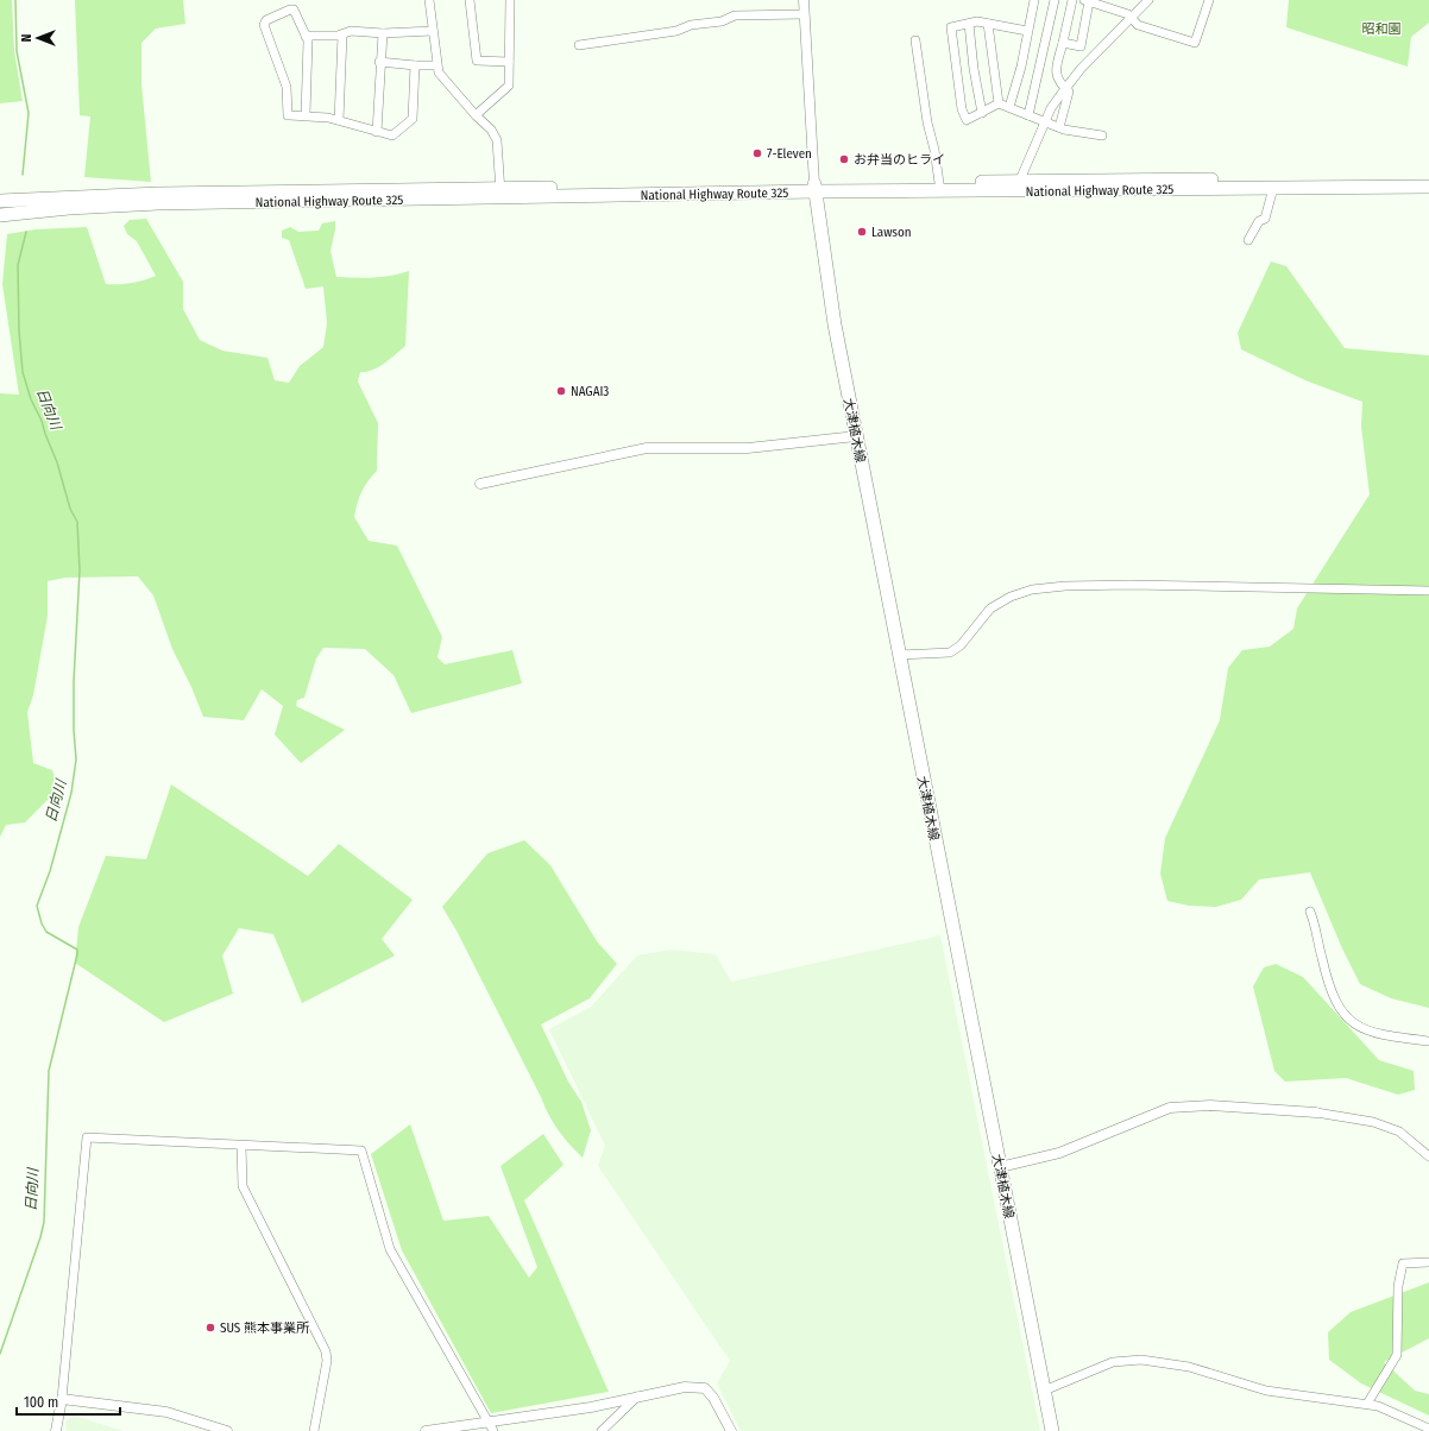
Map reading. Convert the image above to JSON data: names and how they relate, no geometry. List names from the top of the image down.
{
  "streets": {
    "main road": ["National Highway Route 325", "大津植木線"]
  },
  "crossings": [
    ["National Highway Route 325", "大津植木線"]
  ],
  "water": ["日向川"],
  "parks": ["昭和園"],
  "places": [
    "7-Eleven",
    "お弁当のヒライ",
    "Lawson",
    "NAGAI3",
    "SUS 熊本事業所"
  ],
  "scale_bar": "100 m",
  "north": "left"
}
